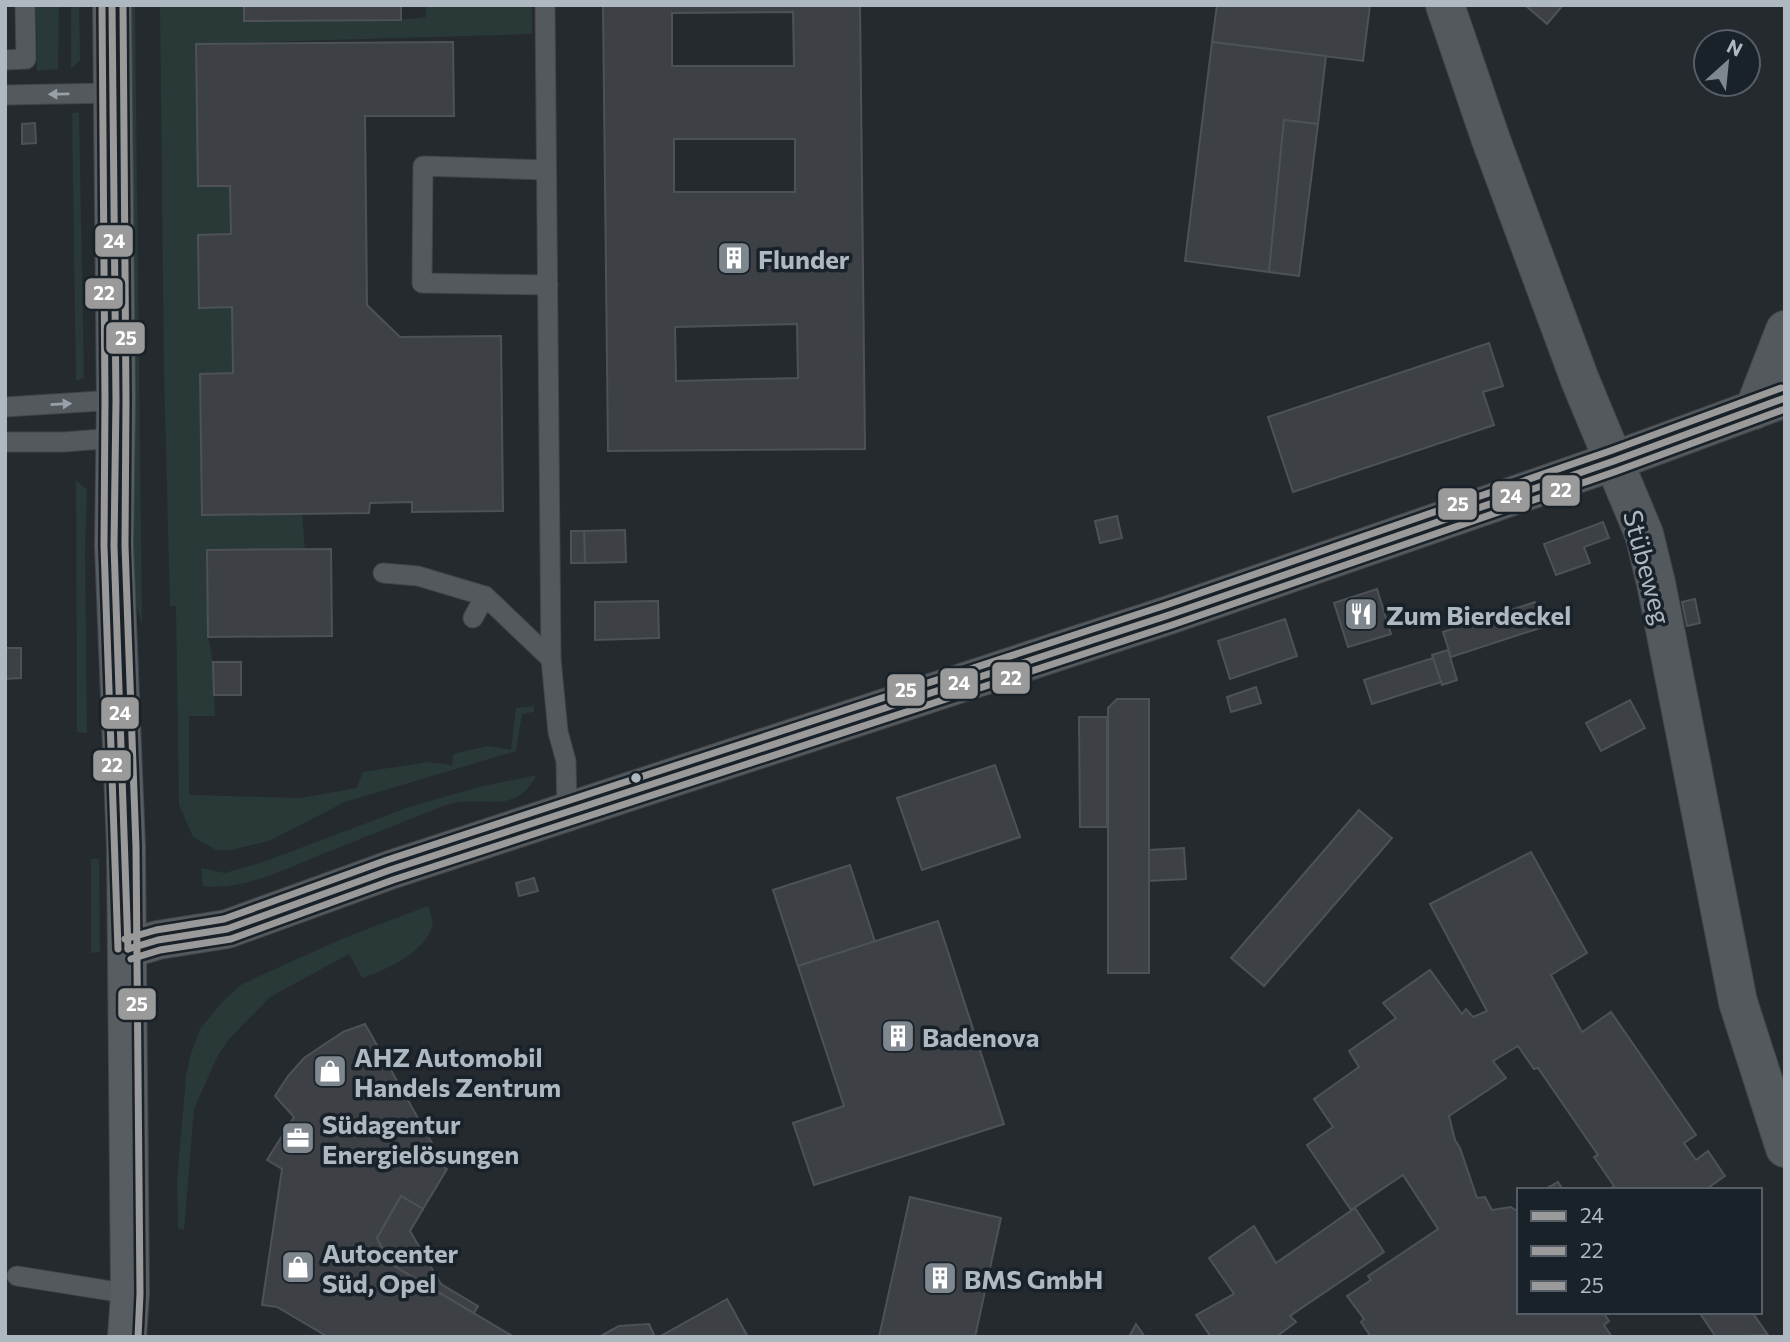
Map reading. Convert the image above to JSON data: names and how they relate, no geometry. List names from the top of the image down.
{
  "streets": {
    "street": ["Stübeweg"]
  },
  "places": {
    "building": ["Flunder", "Badenova", "BMS GmbH"],
    "restaurant": ["Zum Bierdeckel"],
    "shop": ["AHZ Automobil Handels Zentrum", "Autocenter Süd, Opel"],
    "office": ["Südagentur Energielösungen"]
  },
  "lines": ["transit line 24", "transit line 22", "transit line 25"],
  "legend": ["24", "22", "25"],
  "north": "top right"
}
